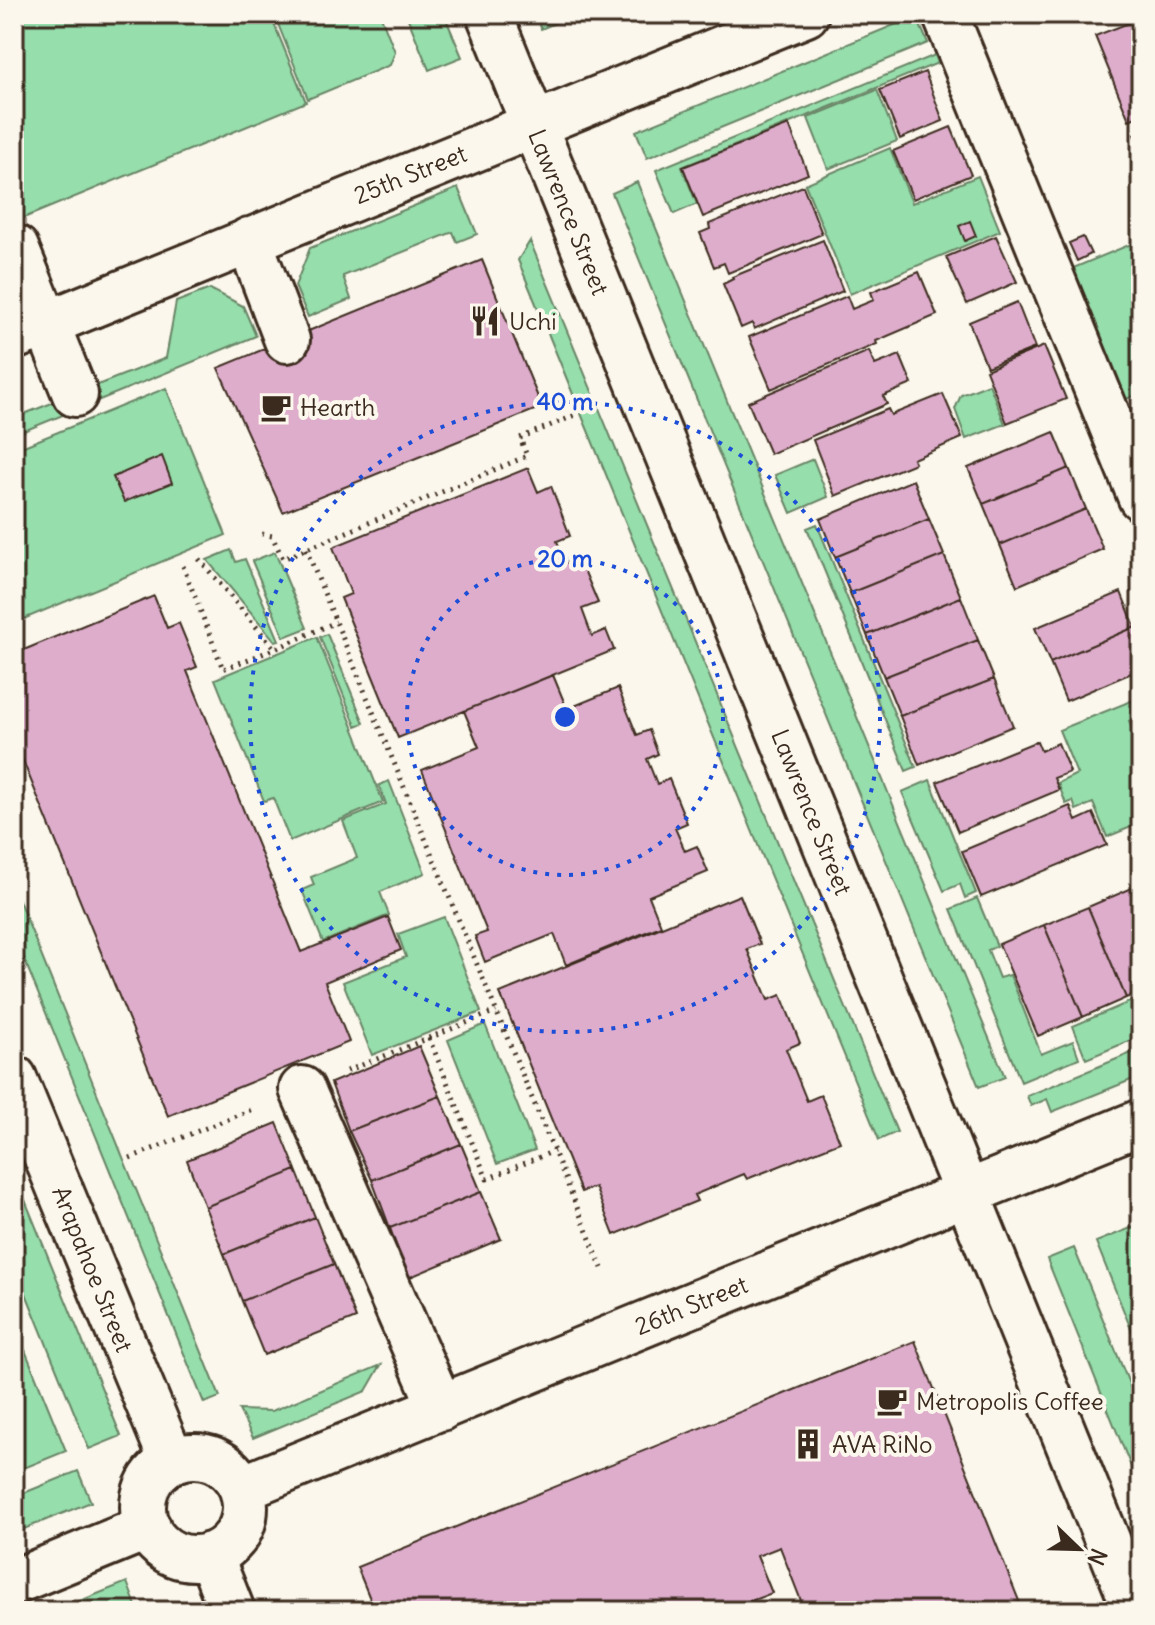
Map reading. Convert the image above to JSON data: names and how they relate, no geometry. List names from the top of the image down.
{
  "streets": {
    "street": [
      "25th Street",
      "Lawrence Street",
      "Arapahoe Street",
      "26th Street"
    ]
  },
  "crossings": [
    ["25th Street", "Lawrence Street"],
    ["Lawrence Street", "26th Street"],
    ["Arapahoe Street", "26th Street"]
  ],
  "places": {
    "restaurant": ["Uchi"],
    "cafe": ["Hearth", "Metropolis Coffee"],
    "building": ["AVA RiNo"]
  },
  "north": "bottom right",
  "rings": ["40 m", "20 m"]
}
